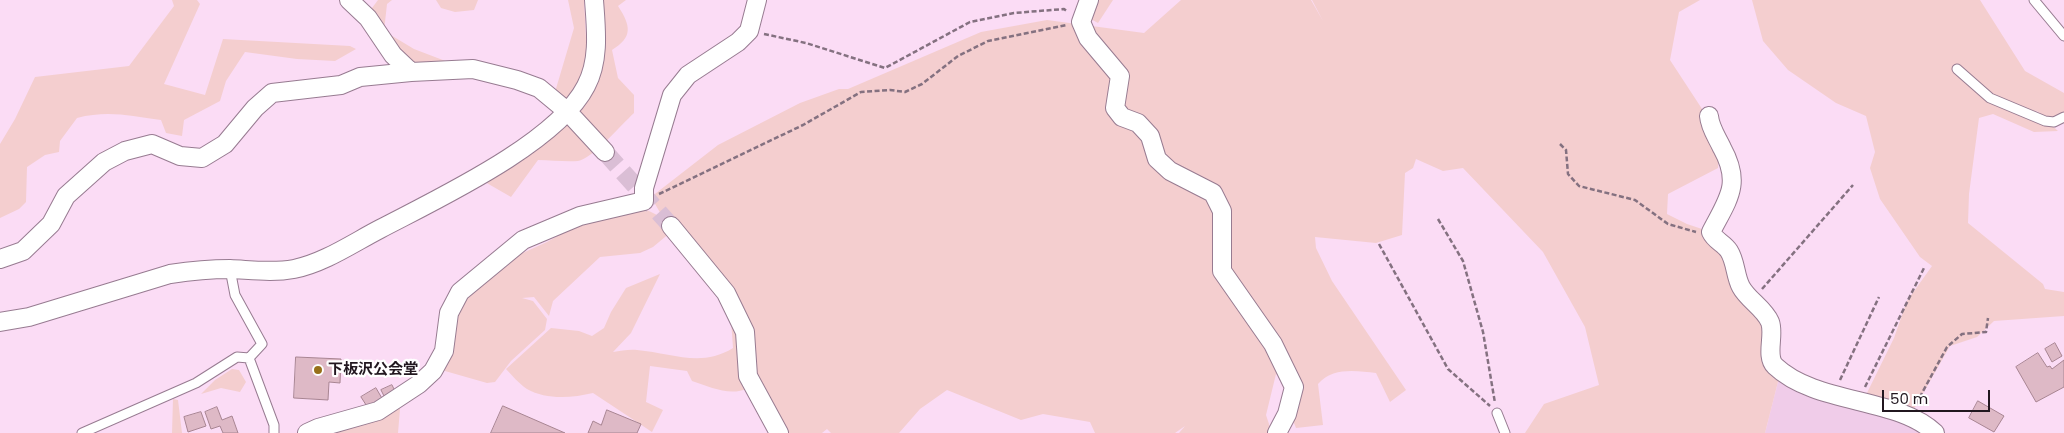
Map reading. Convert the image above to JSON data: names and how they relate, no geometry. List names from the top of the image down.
{
  "places": ["下板沢公会堂"],
  "scale_bar": "50 m"
}
